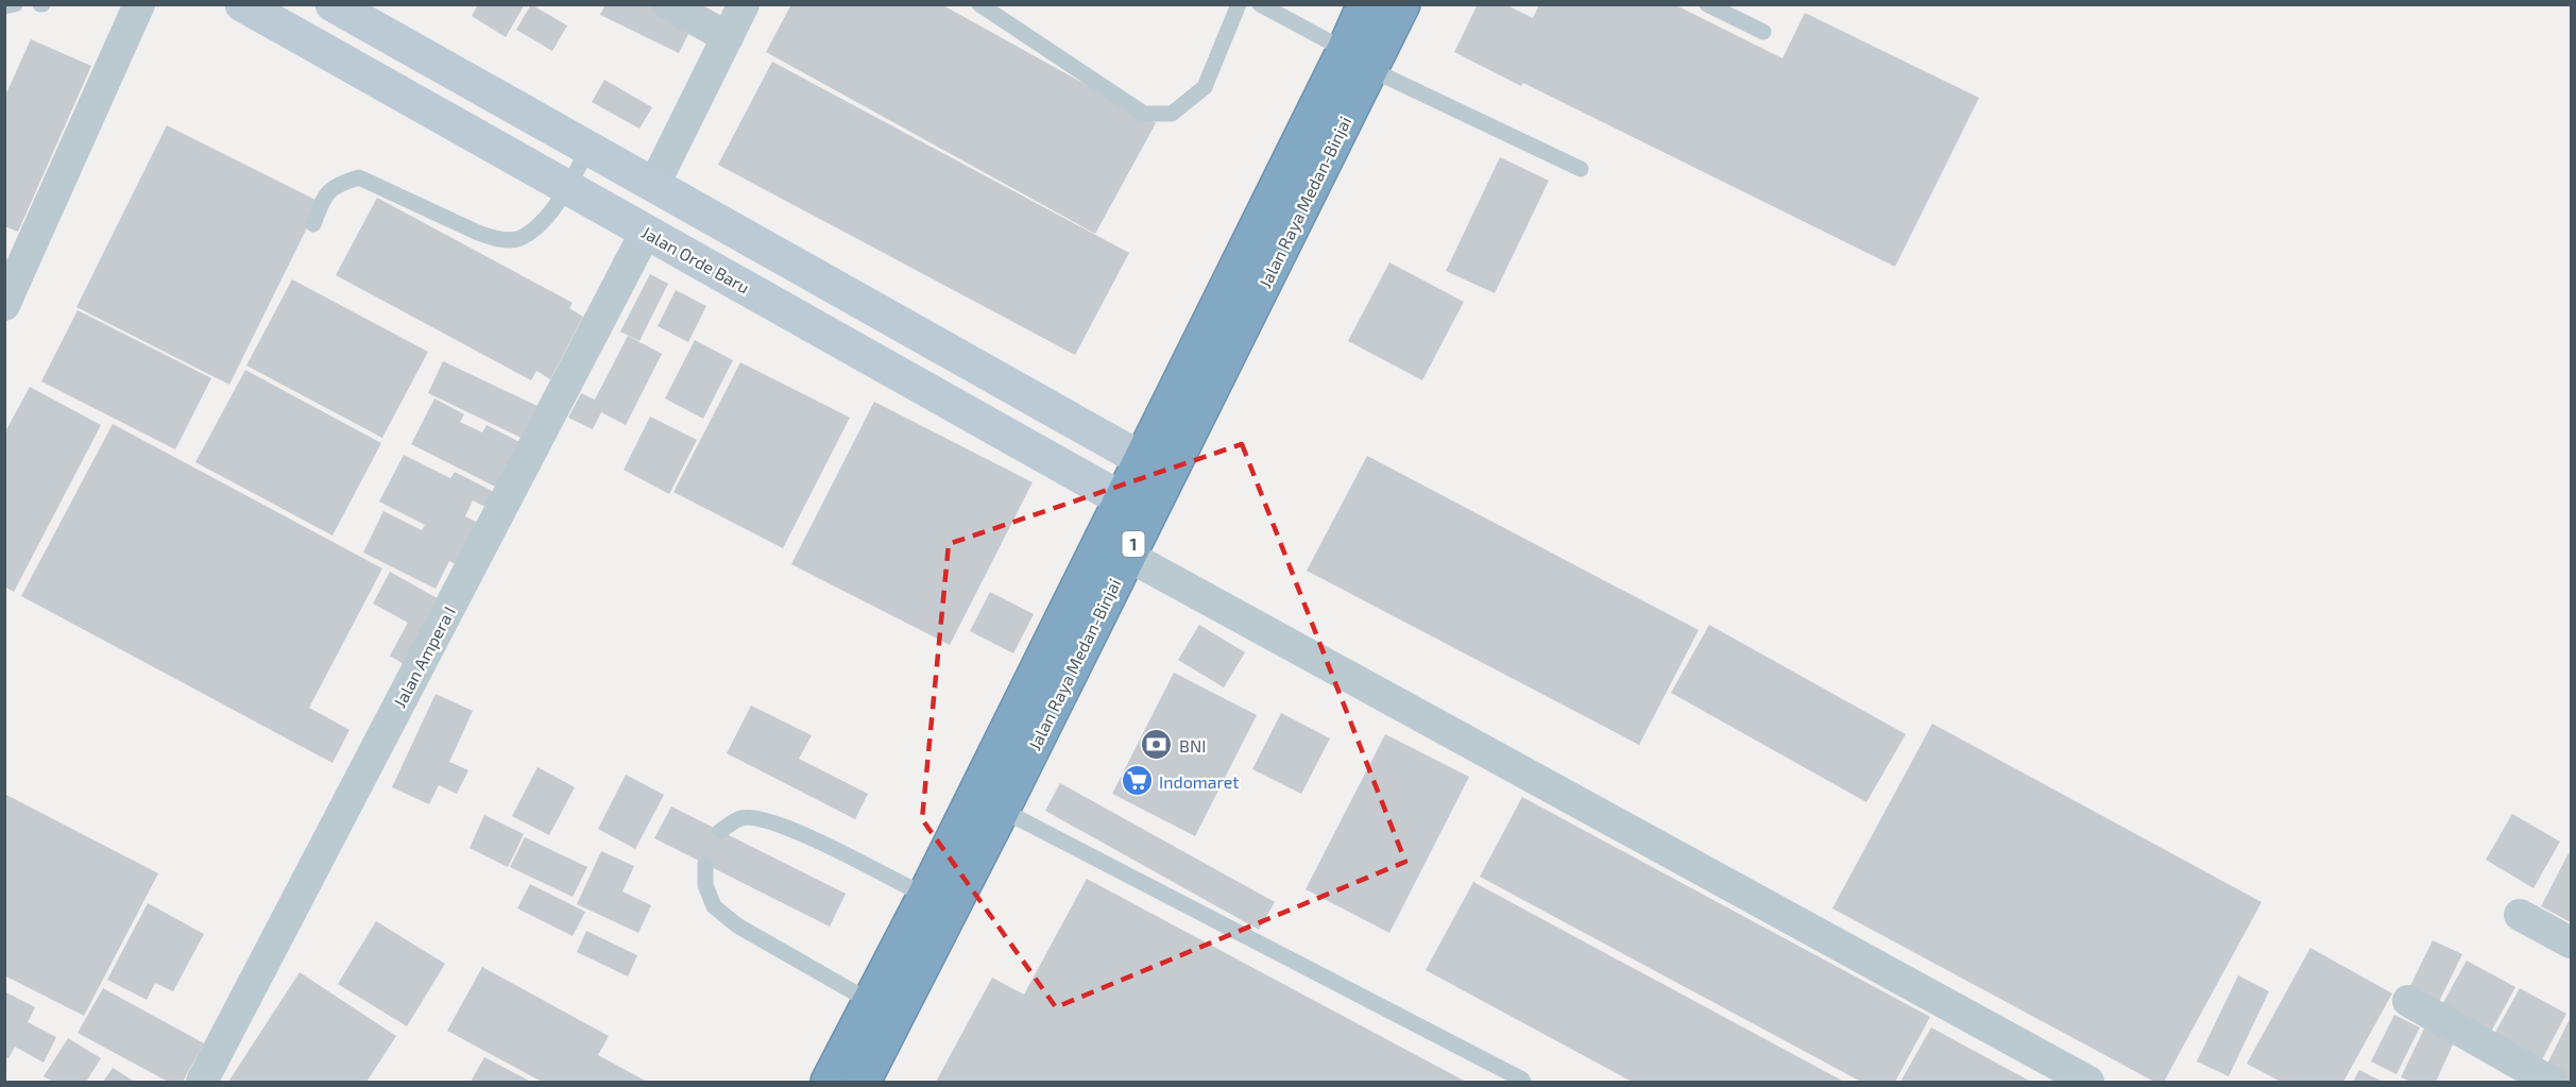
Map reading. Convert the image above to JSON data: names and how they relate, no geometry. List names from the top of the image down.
{
  "streets": {
    "highway": ["Jalan Raya Medan-Binjai", "1"],
    "main road": ["Jalan Orde Baru"],
    "street": ["Jalan Ampera I"]
  },
  "crossings": [
    ["Jalan Raya Medan-Binjai", "Jalan Orde Baru"],
    ["Jalan Orde Baru", "Jalan Ampera I"]
  ],
  "places": {
    "bank": ["BNI"],
    "supermarket": ["Indomaret"]
  }
}
